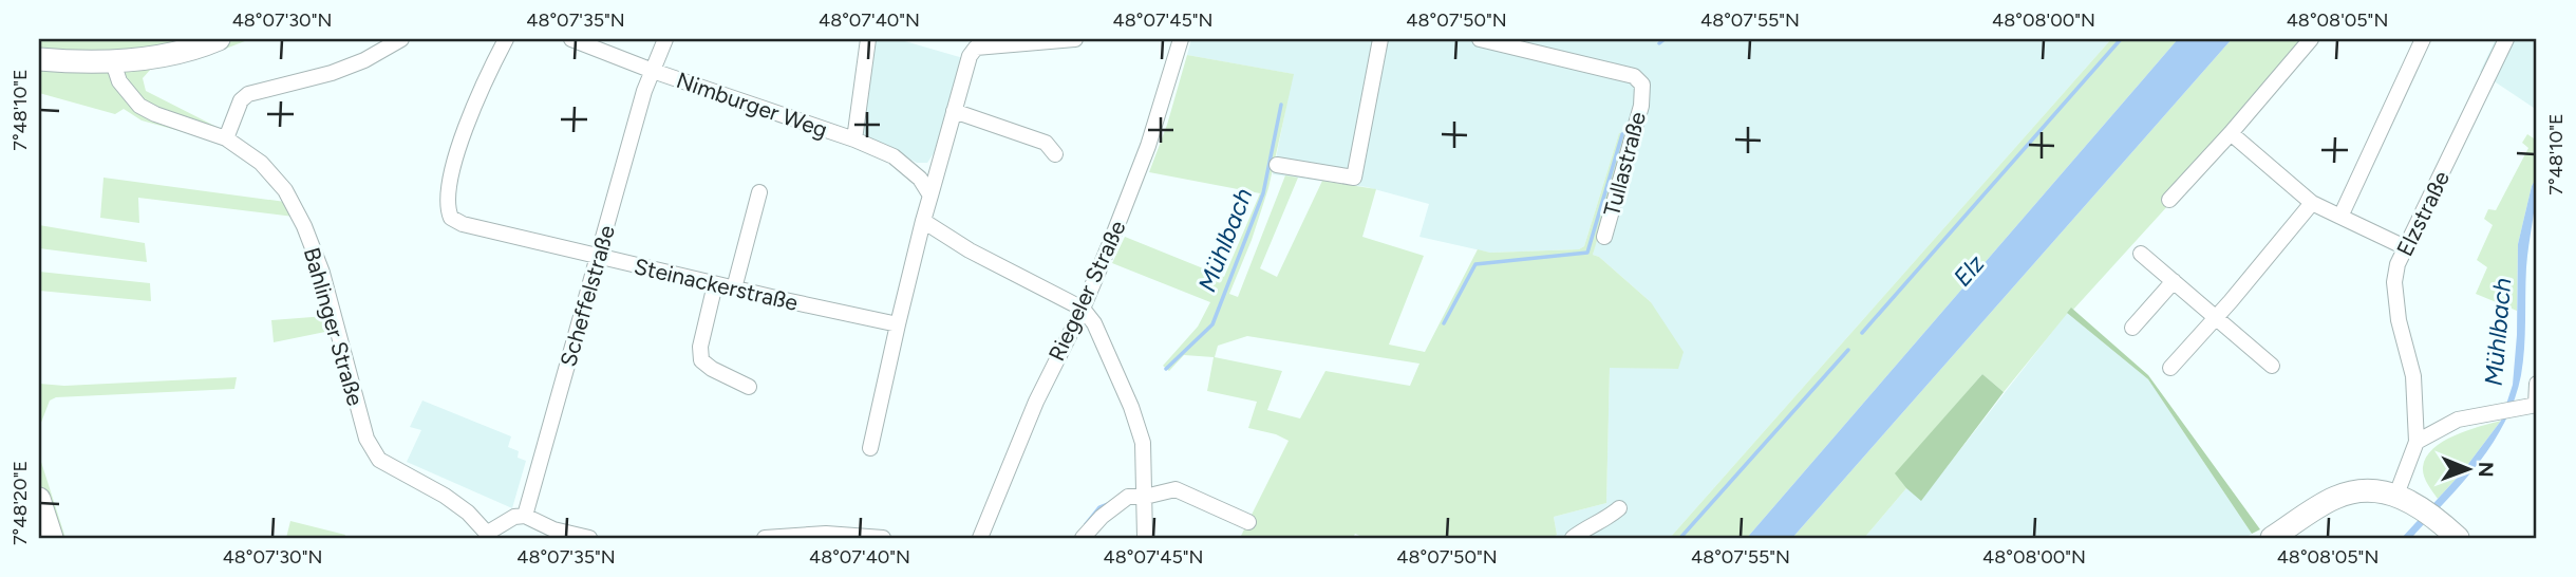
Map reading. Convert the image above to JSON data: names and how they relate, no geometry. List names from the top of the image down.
{
  "streets": {
    "street": [
      "Nimburger Weg",
      "Tullastraße",
      "Elzstraße",
      "Steinackerstraße",
      "Riegeler Straße",
      "Scheffelstraße",
      "Bahlinger Straße"
    ]
  },
  "crossings": [
    ["Nimburger Weg", "Scheffelstraße"],
    ["Steinackerstraße", "Scheffelstraße"]
  ],
  "water": ["Mühlbach", "Elz"],
  "north": "right",
  "coordinates": [
    "48°07'30\"N",
    "48°07'35\"N",
    "48°07'40\"N",
    "48°07'45\"N",
    "48°07'50\"N",
    "48°07'55\"N",
    "48°08'00\"N",
    "48°08'05\"N",
    "7°48'10\"E",
    "7°48'20\"E"
  ]
}
